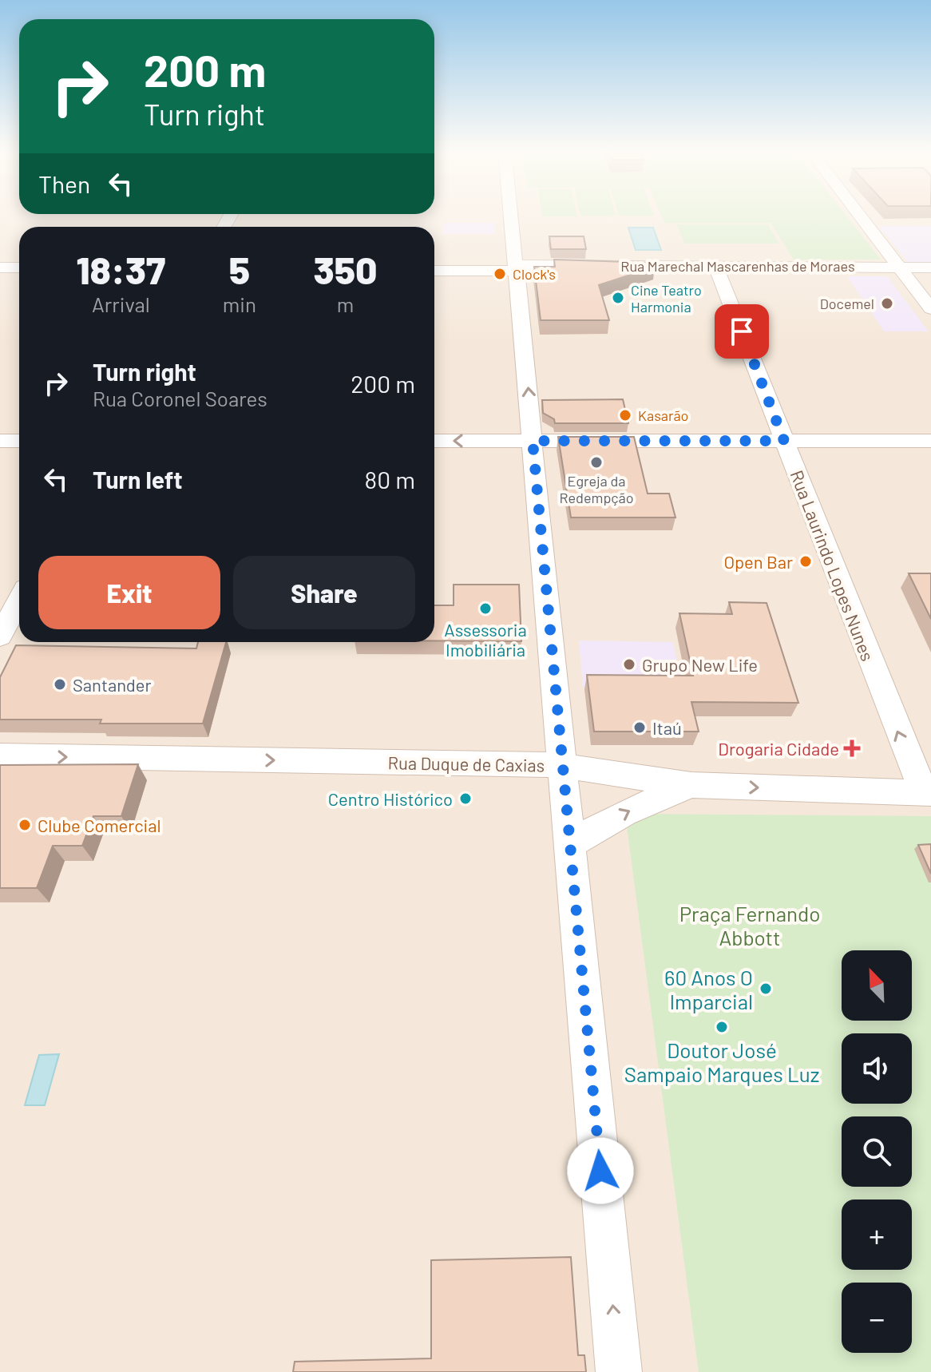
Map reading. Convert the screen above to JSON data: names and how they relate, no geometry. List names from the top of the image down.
{
  "streets": {
    "street": ["Rua Marechal Mascarenhas de Moraes", "Rua Laurindo Lopes Nunes", "Rua Duque de Caxias"]
  },
  "crossings": [
    ["Rua Marechal Mascarenhas de Moraes", "Rua Laurindo Lopes Nunes"],
    ["Rua Laurindo Lopes Nunes", "Rua Duque de Caxias"]
  ],
  "one_way": ["Rua Laurindo Lopes Nunes", "Rua Duque de Caxias"],
  "parks": ["Praça Fernando Abbott"],
  "places": {
    "other": [
      "Clock's",
      "Cine Teatro Harmonia",
      "Docemel",
      "Kasarão",
      "Egreja da Redempção",
      "Open Bar",
      "Assessoria Imobiliária",
      "Grupo New Life",
      "Santander",
      "Itaú",
      "Centro Histórico",
      "Clube Comercial",
      "60 Anos O Imparcial",
      "Doutor José Sampaio Marques Luz"
    ],
    "health": ["Drogaria Cidade"]
  },
  "north": "top left",
  "page": {
    "turn": ["200 m", "Turn right"],
    "then": "Then",
    "eta": [
      "18:37",
      "Arrival",
      "5",
      "min",
      "350",
      "m"
    ],
    "list": [
      {
        "name": "Turn right",
        "note": "Rua Coronel Soares",
        "value": "200 m"
      },
      {
        "name": "Turn left",
        "value": "80 m"
      }
    ],
    "buttons": ["Exit", "Share"],
    "map_buttons": ["+", "−"]
  }
}
